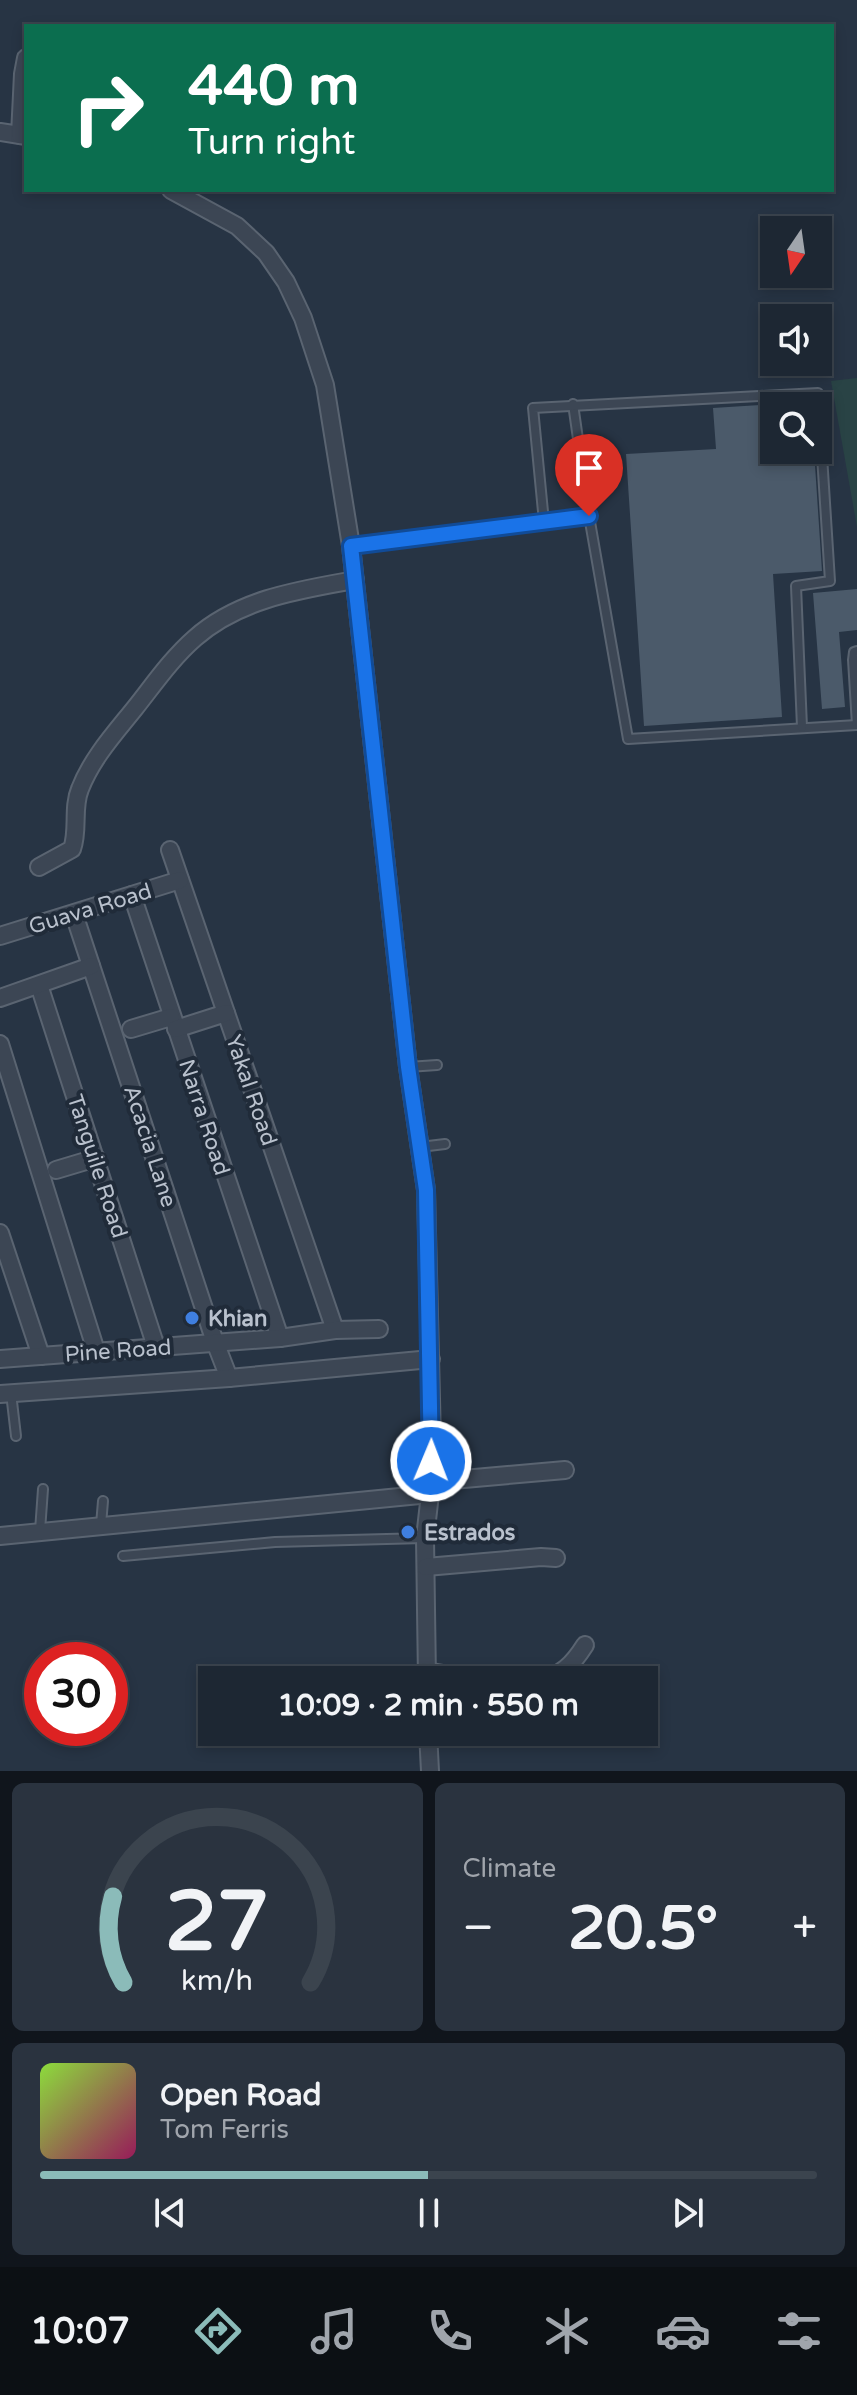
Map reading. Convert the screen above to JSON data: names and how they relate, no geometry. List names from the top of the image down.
{
  "streets": {
    "street": [
      "Guava Road",
      "Yakal Road",
      "Narra Road",
      "Acacia Lane",
      "Tanguile Road",
      "Pine Road"
    ]
  },
  "crossings": [
    ["Guava Road", "Yakal Road"],
    ["Guava Road", "Narra Road"],
    ["Guava Road", "Acacia Lane"],
    ["Yakal Road", "Pine Road"],
    ["Narra Road", "Pine Road"],
    ["Acacia Lane", "Pine Road"],
    ["Tanguile Road", "Pine Road"]
  ],
  "places": ["Khian", "Estrados"],
  "north": "bottom",
  "page": {
    "turn": ["440 m", "Turn right"],
    "limit": "30",
    "trip": "10:09 · 2 min · 550 m",
    "tile": "Climate",
    "heat": ["−", "20.5°", "+"],
    "song": ["Open Road", "Tom Ferris"],
    "tabs": "10:07",
    "gauge": ["27", "km/h"]
  }
}
